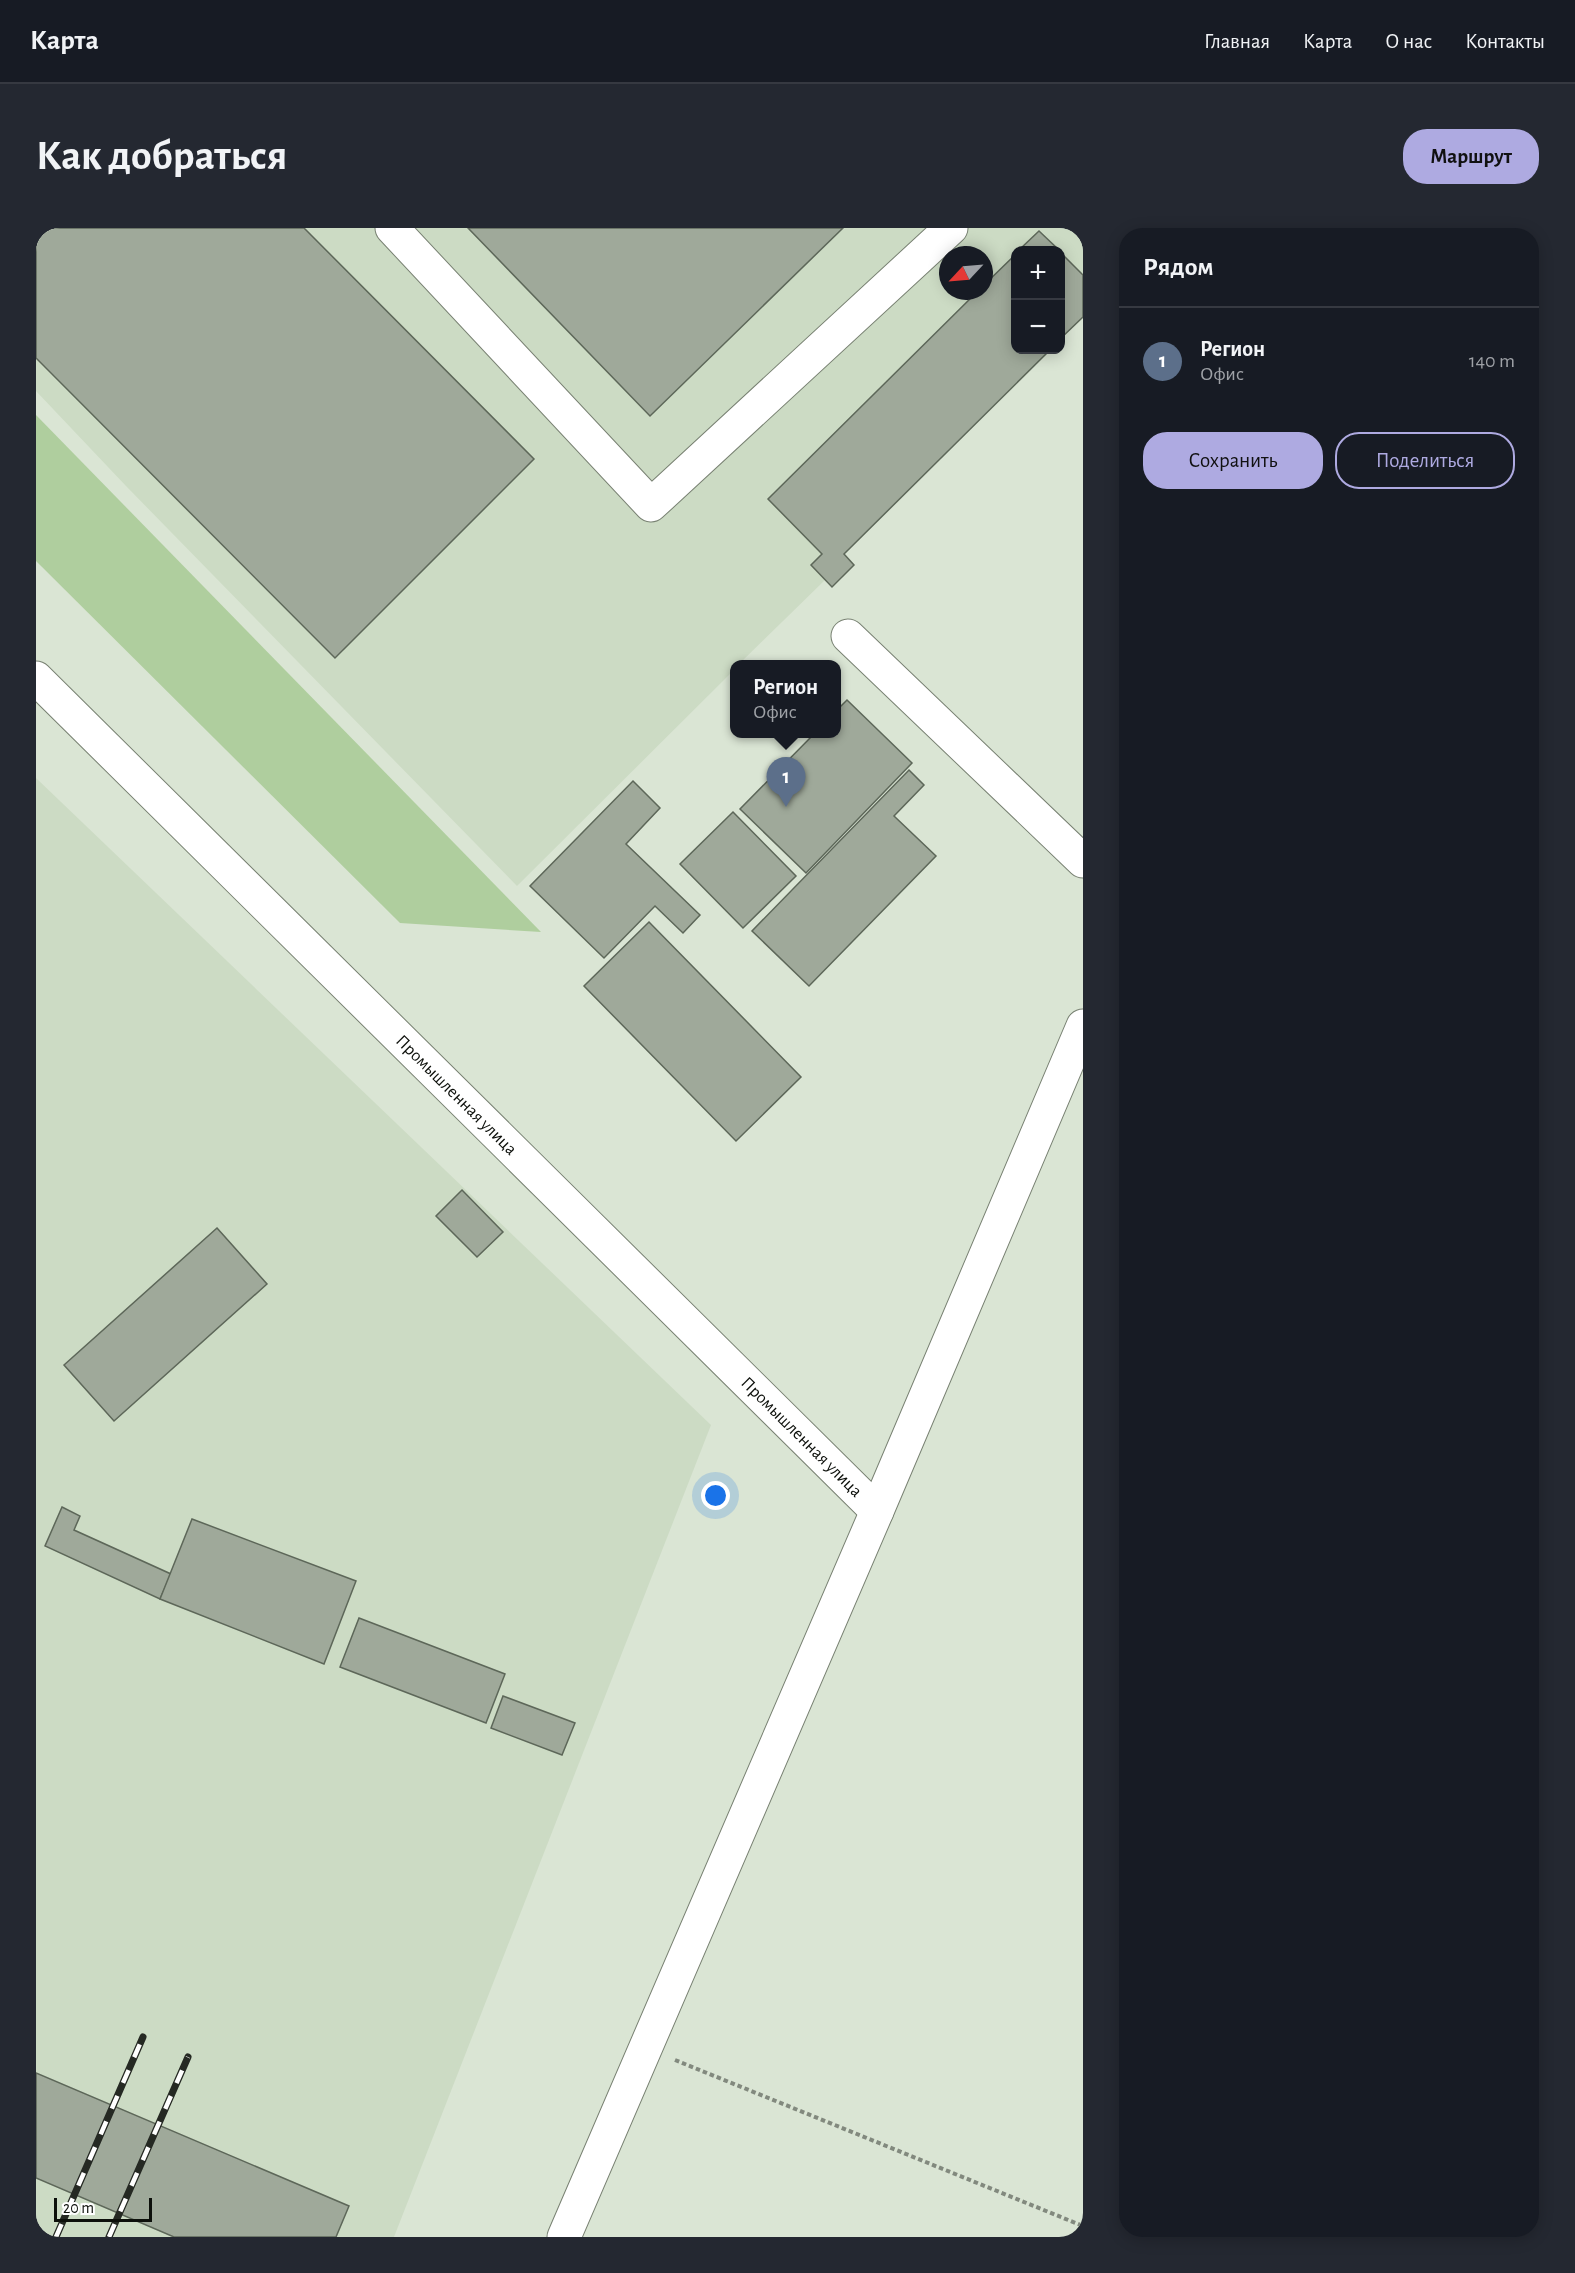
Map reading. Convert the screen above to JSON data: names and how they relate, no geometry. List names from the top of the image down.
{
  "streets": {
    "main road": ["Промышленная улица"]
  },
  "scale_bar": "20 m",
  "north": "bottom left",
  "page": {
    "header": "Карта",
    "nav": [
      "Главная",
      "Карта",
      "О нас",
      "Контакты"
    ],
    "buttons": [
      "Маршрут",
      ["Сохранить", "Поделиться"]
    ],
    "title": "Как добраться",
    "heading": "Рядом",
    "map_buttons": ["+", "−"],
    "list": [
      {
        "mark": "1",
        "name": "Регион",
        "note": "Офис",
        "value": "140 m"
      }
    ],
    "popup": ["Регион", "Офис"],
    "pins": "1",
    "scale": "20 m"
  }
}
